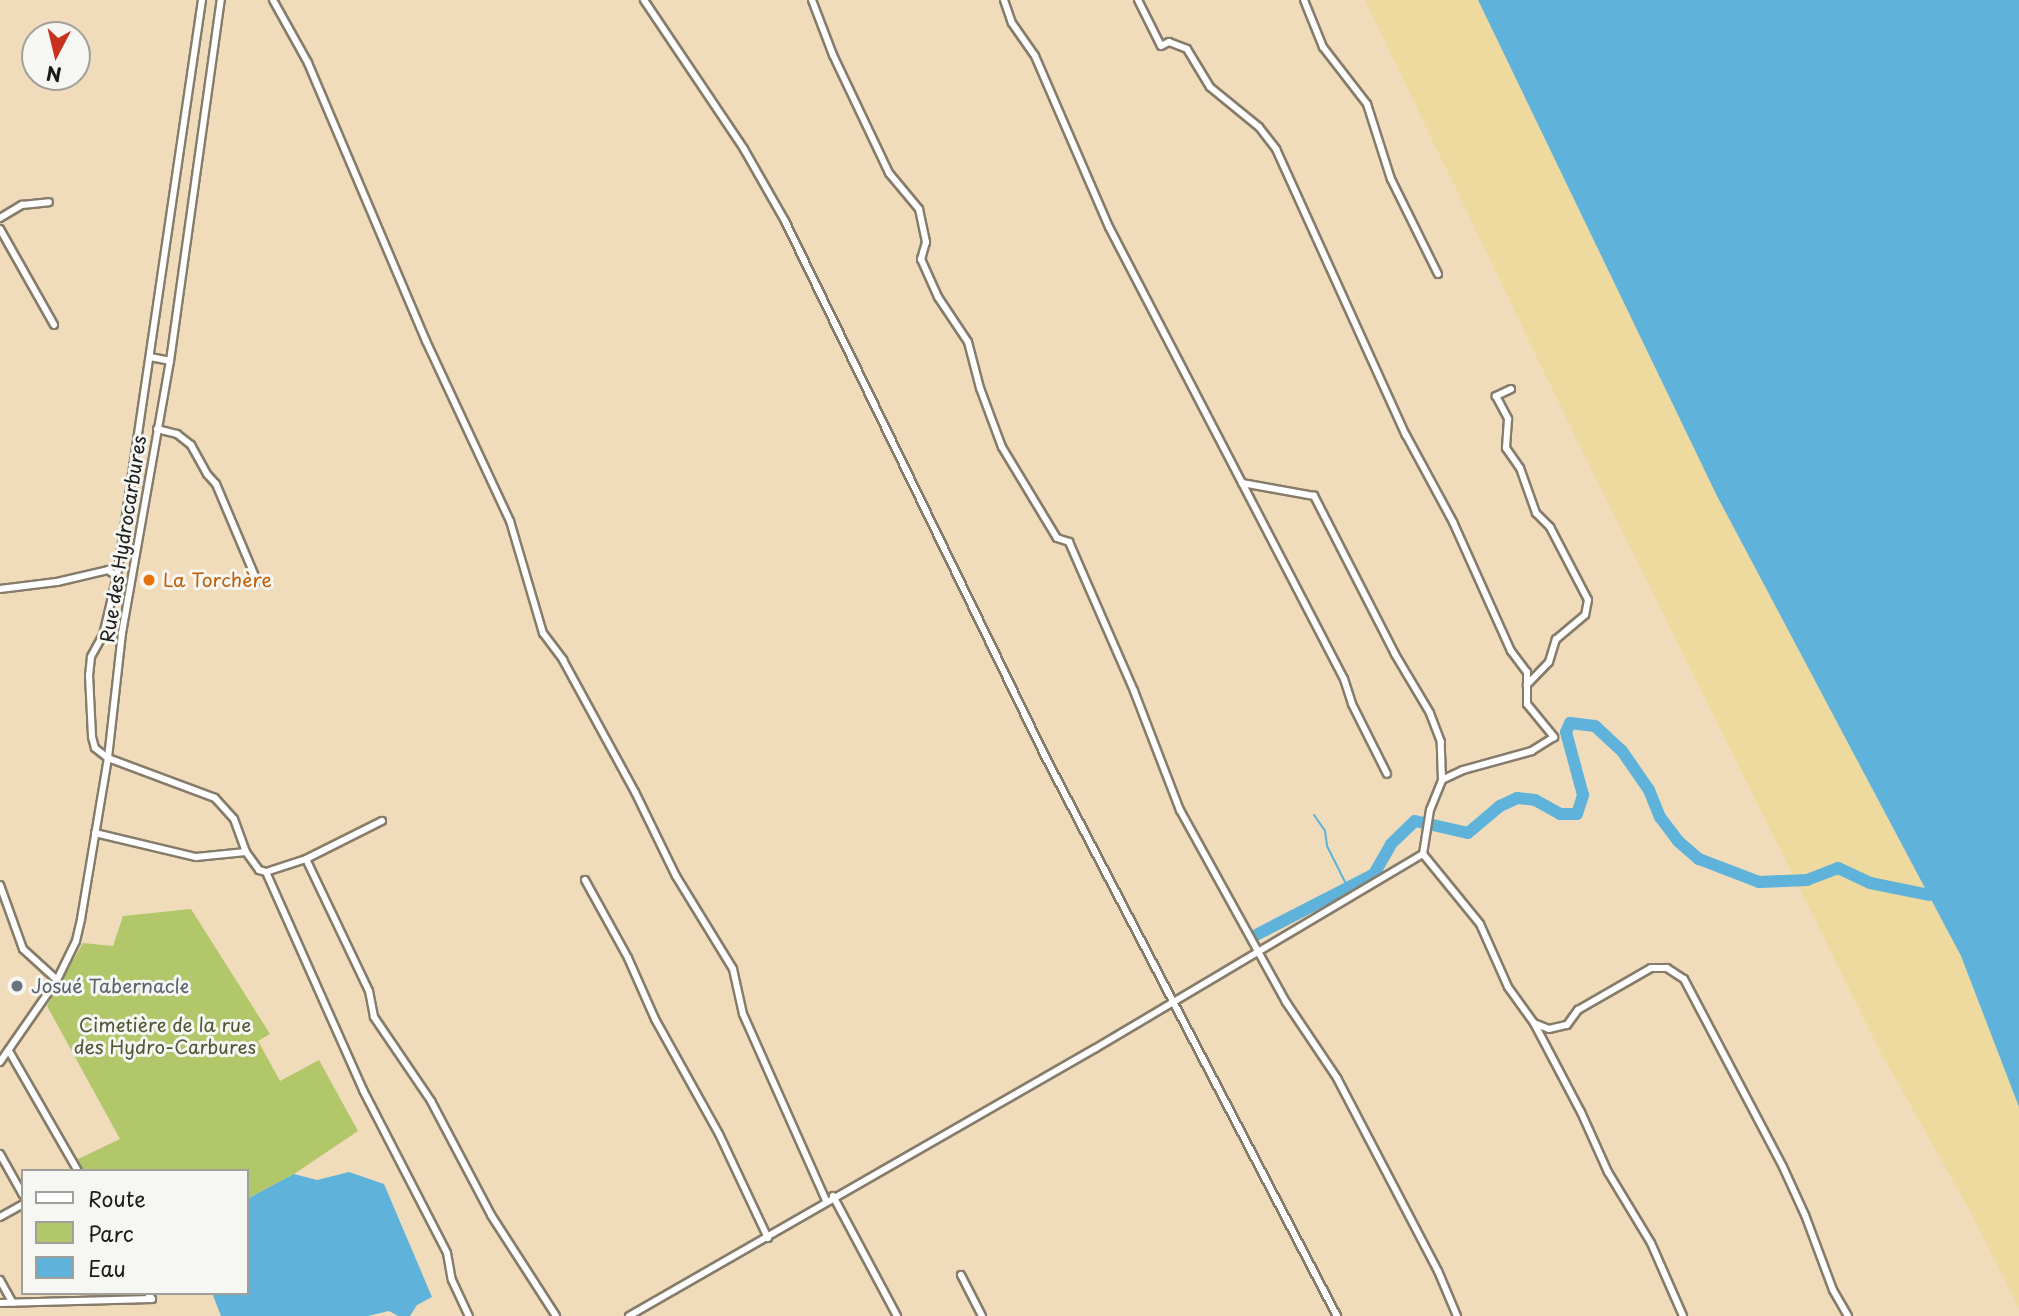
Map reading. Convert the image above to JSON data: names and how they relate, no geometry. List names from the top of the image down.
{
  "streets": {
    "street": ["Rue des Hydrocarbures"]
  },
  "parks": ["Cimetière de la rue des Hydro-Carbures"],
  "places": ["La Torchère", "Josué Tabernacle"],
  "legend": ["Route", "Parc", "Eau"],
  "north": "bottom"
}
